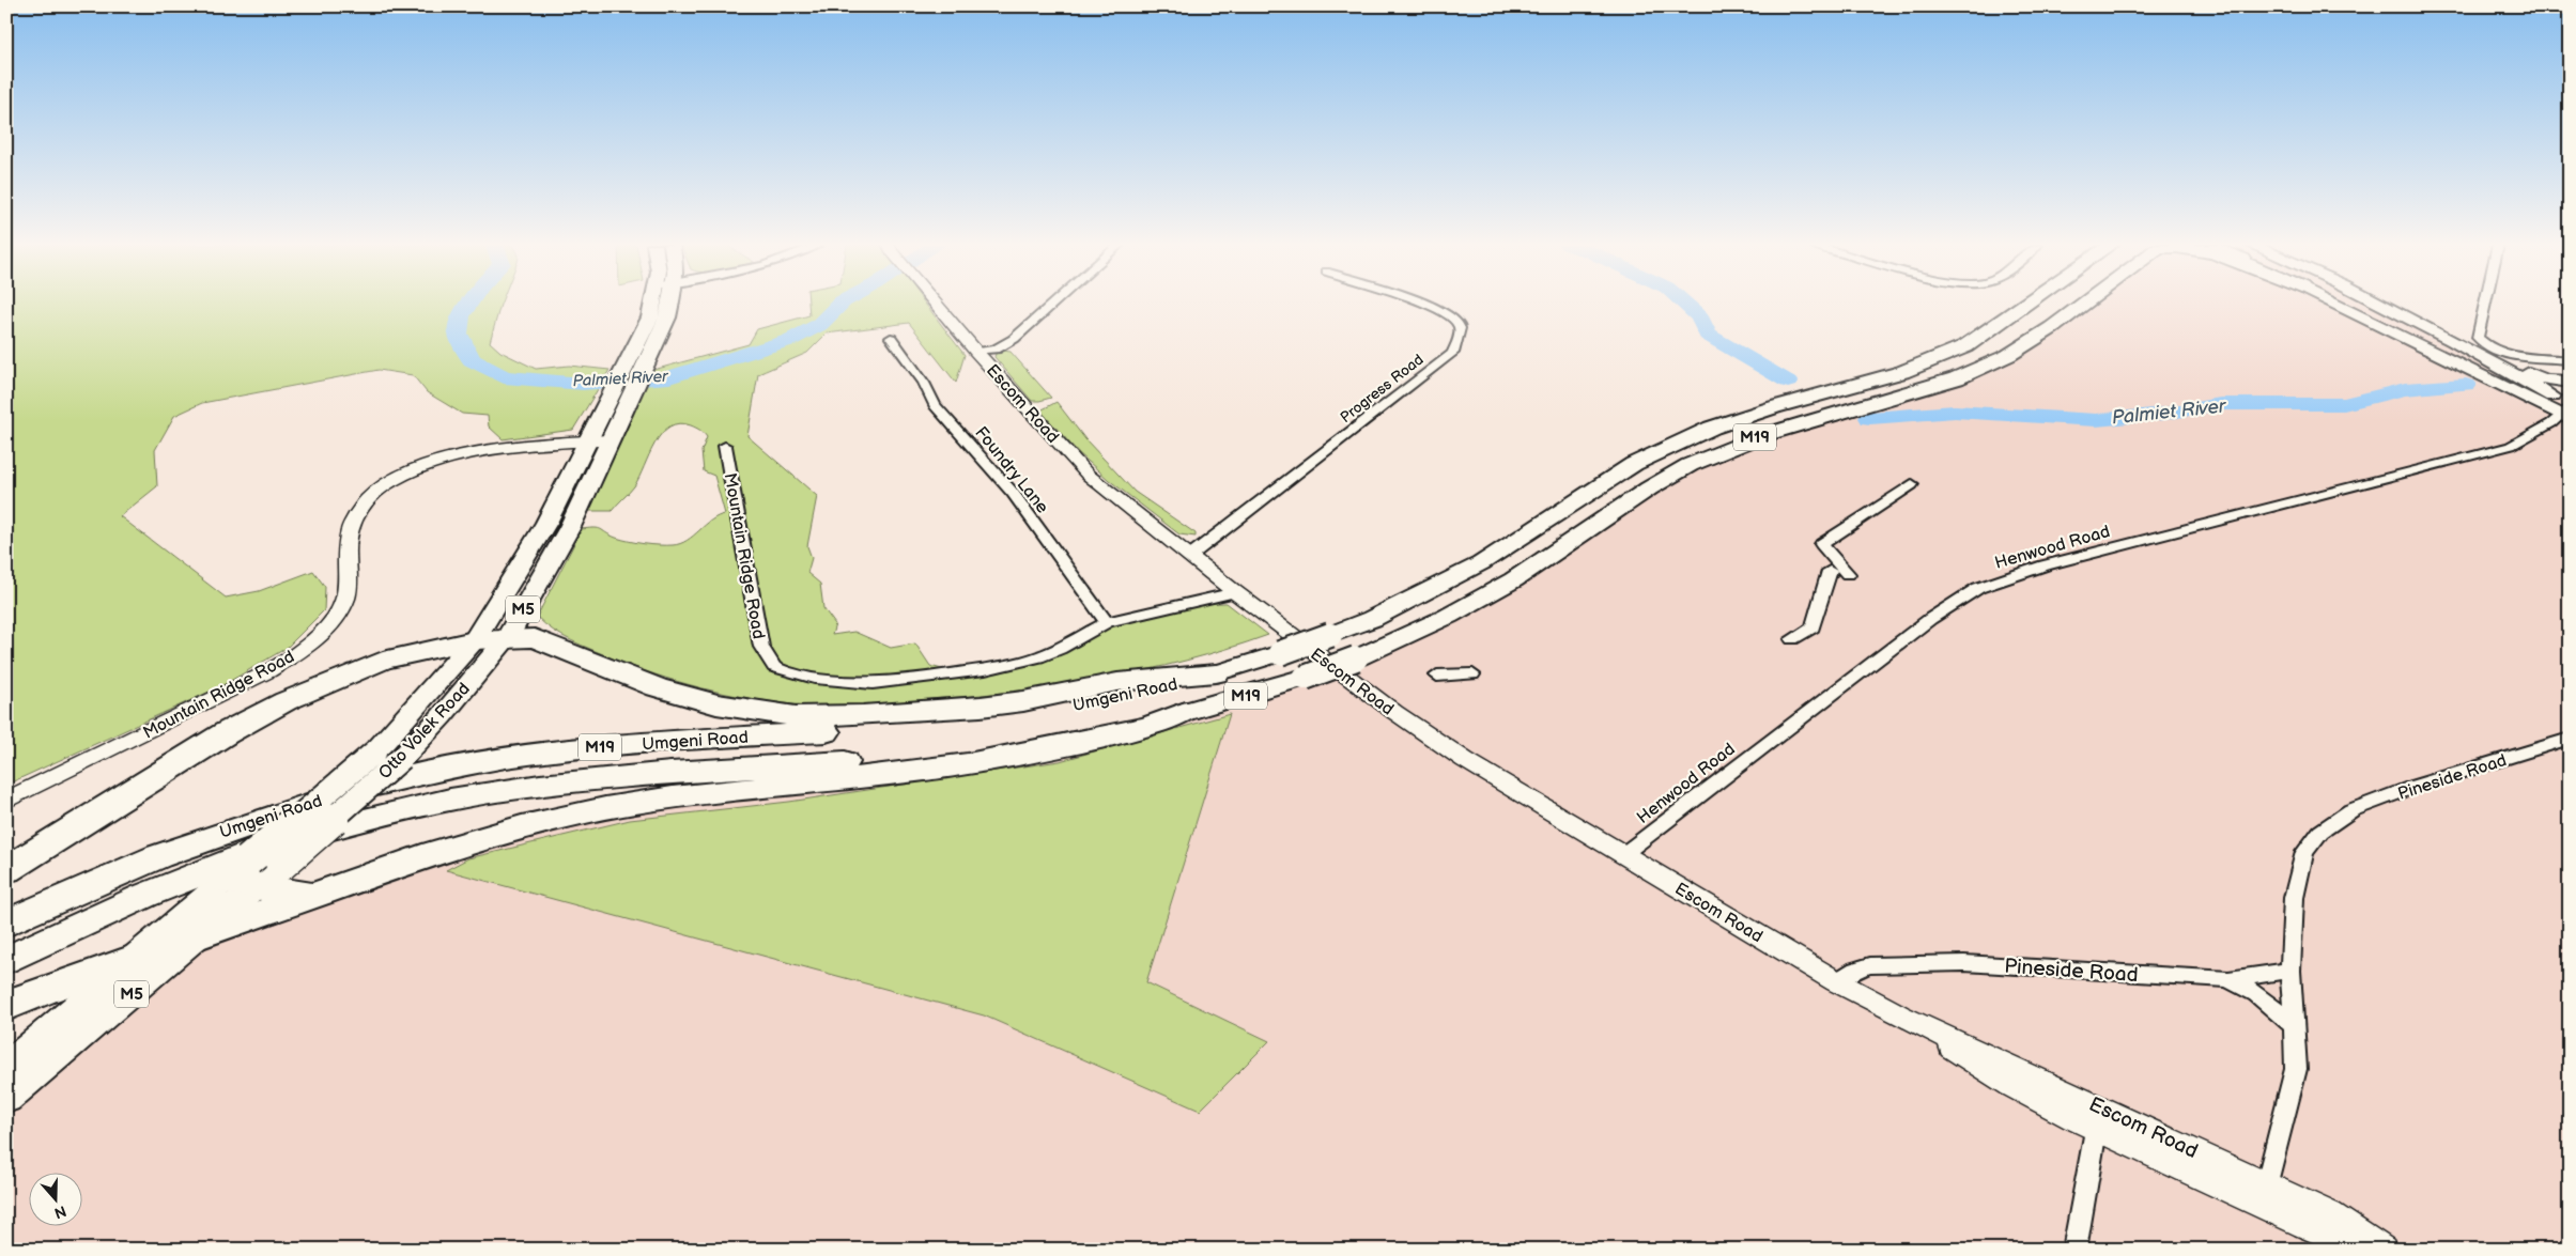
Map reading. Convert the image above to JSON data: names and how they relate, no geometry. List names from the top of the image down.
{
  "streets": {
    "highway": ["M19", "Umgeni Road"],
    "main road": ["M5", "Otto Volek Road"],
    "street": [
      "Progress Road",
      "Escom Road",
      "Foundry Lane",
      "Henwood Road",
      "Mountain Ridge Road",
      "Pineside Road"
    ]
  },
  "crossings": [
    ["Progress Road", "Escom Road"],
    ["Escom Road", "Henwood Road"],
    ["Escom Road", "Mountain Ridge Road"],
    ["Escom Road", "Pineside Road"],
    ["M19", "Umgeni Road"],
    ["Foundry Lane", "Mountain Ridge Road"],
    ["Mountain Ridge Road", "Otto Volek Road"]
  ],
  "water": ["Palmiet River"],
  "north": "bottom"
}
